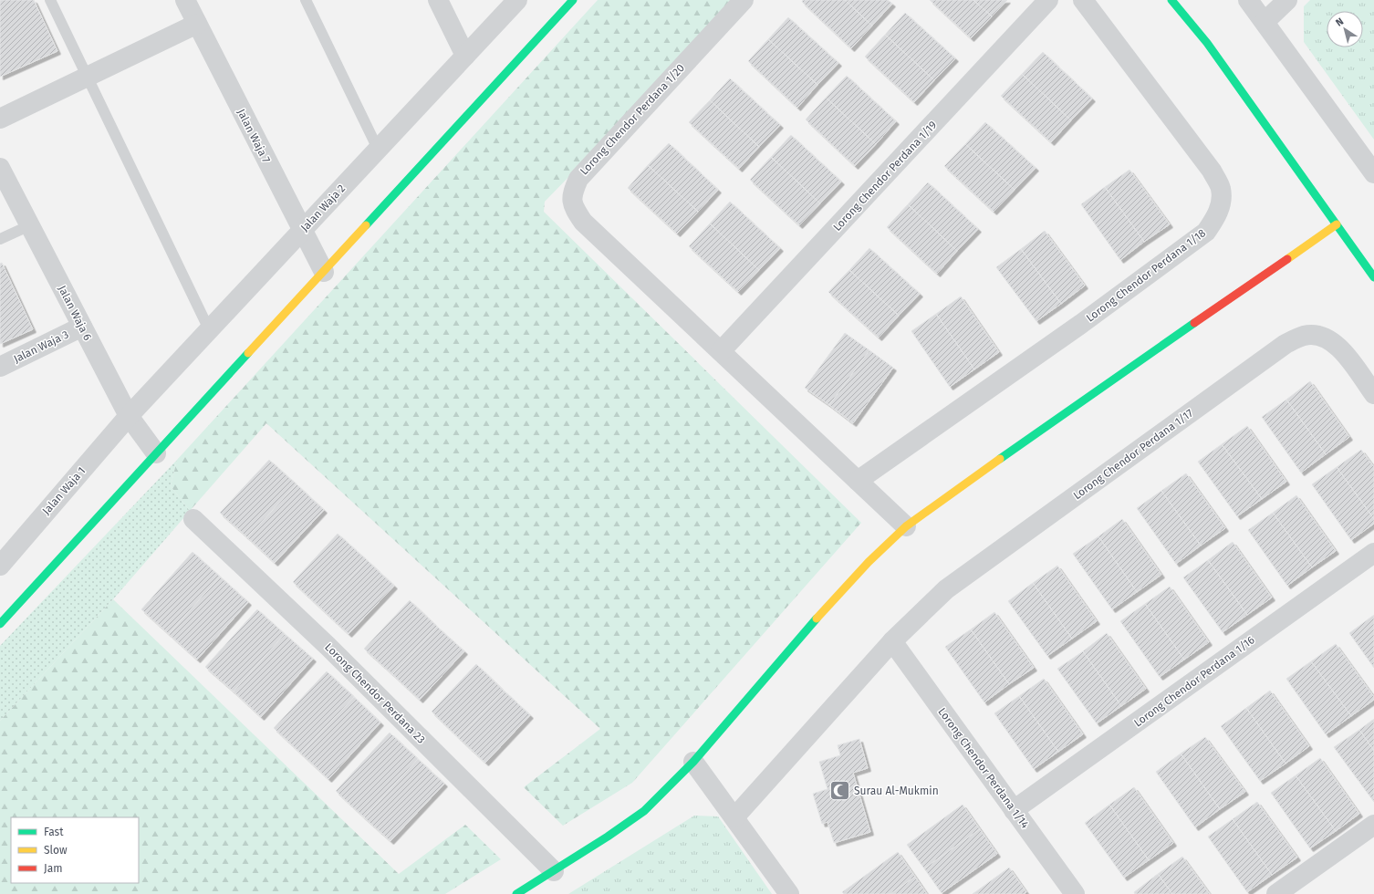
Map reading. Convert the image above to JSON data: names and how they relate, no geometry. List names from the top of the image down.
{
  "streets": {
    "street": [
      "Lorong Chendor Perdana 1/20",
      "Jalan Waja 7",
      "Lorong Chendor Perdana 1/19",
      "Jalan Waja 2",
      "Lorong Chendor Perdana 1/18",
      "Jalan Waja 6",
      "Jalan Waja 3",
      "Lorong Chendor Perdana 1/17",
      "Jalan Waja 1",
      "Lorong Chendor Perdana 1/16",
      "Lorong Chendor Perdana 23",
      "Lorong Chendor Perdana 1/14"
    ]
  },
  "crossings": [
    ["Lorong Chendor Perdana 1/20", "Lorong Chendor Perdana 1/19"],
    ["Lorong Chendor Perdana 1/20", "Lorong Chendor Perdana 1/18"],
    ["Jalan Waja 7", "Jalan Waja 2"],
    ["Jalan Waja 2", "Jalan Waja 6"],
    ["Jalan Waja 2", "Jalan Waja 1"],
    ["Jalan Waja 6", "Jalan Waja 3"],
    ["Jalan Waja 6", "Jalan Waja 1"],
    ["Lorong Chendor Perdana 1/17", "Lorong Chendor Perdana 1/14"],
    ["Lorong Chendor Perdana 1/16", "Lorong Chendor Perdana 1/14"]
  ],
  "places": {
    "mosque": ["Surau Al-Mukmin"]
  },
  "legend": ["Fast", "Slow", "Jam"],
  "north": "top left"
}
